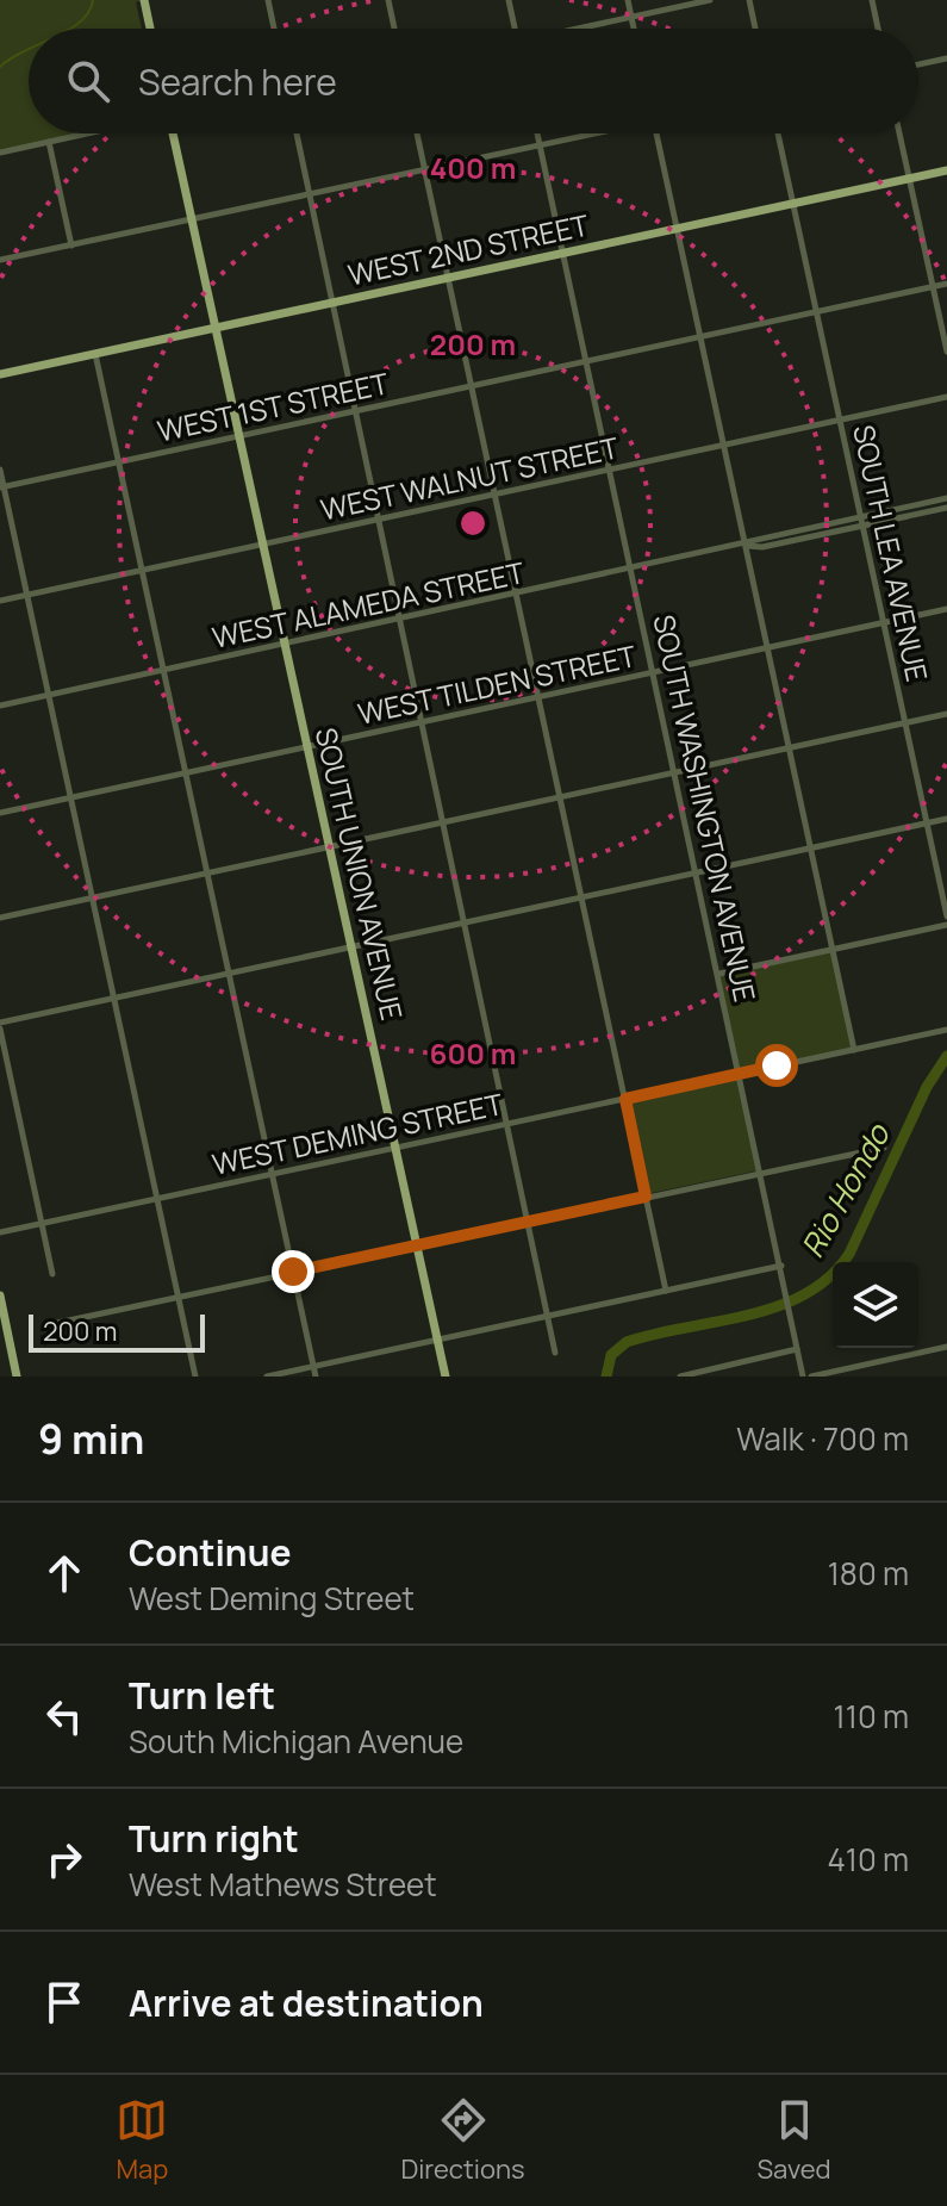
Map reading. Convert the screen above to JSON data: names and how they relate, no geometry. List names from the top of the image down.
{
  "streets": {
    "main road": ["WEST 2ND STREET", "SOUTH UNION AVENUE"],
    "street": [
      "WEST 1ST STREET",
      "WEST WALNUT STREET",
      "SOUTH LEA AVENUE",
      "WEST ALAMEDA STREET",
      "WEST TILDEN STREET",
      "SOUTH WASHINGTON AVENUE",
      "WEST DEMING STREET"
    ]
  },
  "crossings": [
    ["WEST 2ND STREET", "SOUTH LEA AVENUE"],
    ["WEST 2ND STREET", "SOUTH WASHINGTON AVENUE"],
    ["WEST 2ND STREET", "SOUTH UNION AVENUE"],
    ["WEST 1ST STREET", "SOUTH LEA AVENUE"],
    ["WEST 1ST STREET", "SOUTH WASHINGTON AVENUE"],
    ["WEST 1ST STREET", "SOUTH UNION AVENUE"],
    ["WEST WALNUT STREET", "SOUTH LEA AVENUE"],
    ["WEST WALNUT STREET", "SOUTH WASHINGTON AVENUE"],
    ["WEST WALNUT STREET", "SOUTH UNION AVENUE"],
    ["SOUTH LEA AVENUE", "WEST ALAMEDA STREET"],
    ["SOUTH LEA AVENUE", "WEST TILDEN STREET"],
    ["WEST ALAMEDA STREET", "SOUTH WASHINGTON AVENUE"],
    ["WEST ALAMEDA STREET", "SOUTH UNION AVENUE"],
    ["WEST TILDEN STREET", "SOUTH WASHINGTON AVENUE"],
    ["WEST TILDEN STREET", "SOUTH UNION AVENUE"],
    ["SOUTH WASHINGTON AVENUE", "WEST DEMING STREET"],
    ["SOUTH UNION AVENUE", "WEST DEMING STREET"]
  ],
  "water": ["Rio Hondo"],
  "scale_bar": "200 m",
  "page": {
    "search": "Search here",
    "scale": "200 m",
    "heading": ["9 min", "Walk · 700 m"],
    "list": [
      ["Continue", "West Deming Street", "180 m"],
      ["Turn left", "South Michigan Avenue", "110 m"],
      ["Turn right", "West Mathews Street", "410 m"],
      "Arrive at destination"
    ],
    "nav": ["Map", "Directions", "Saved"]
  },
  "rings": ["400 m", "200 m", "600 m"]
}
